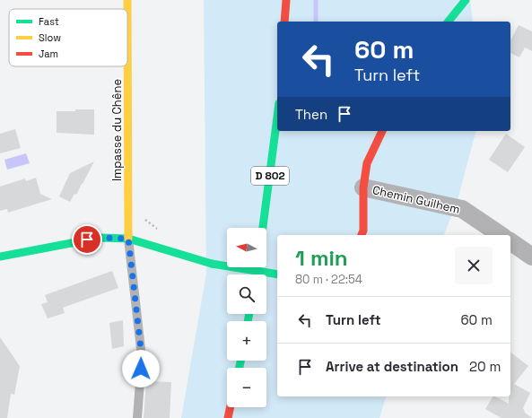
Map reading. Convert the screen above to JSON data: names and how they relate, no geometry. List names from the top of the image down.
{
  "streets": {
    "street": ["Impasse du Chêne", "D 802", "Chemin Guilhem"]
  },
  "legend": ["Fast", "Slow", "Jam"],
  "north": "left",
  "page": {
    "turn": ["60 m", "Turn left"],
    "then": "Then",
    "map_buttons": ["+", "−"],
    "heading": ["1 min", "80 m · 22:54"],
    "list": [
      {
        "name": "Turn left",
        "value": "60 m"
      },
      {
        "name": "Arrive at destination",
        "value": "20 m"
      }
    ]
  }
}
